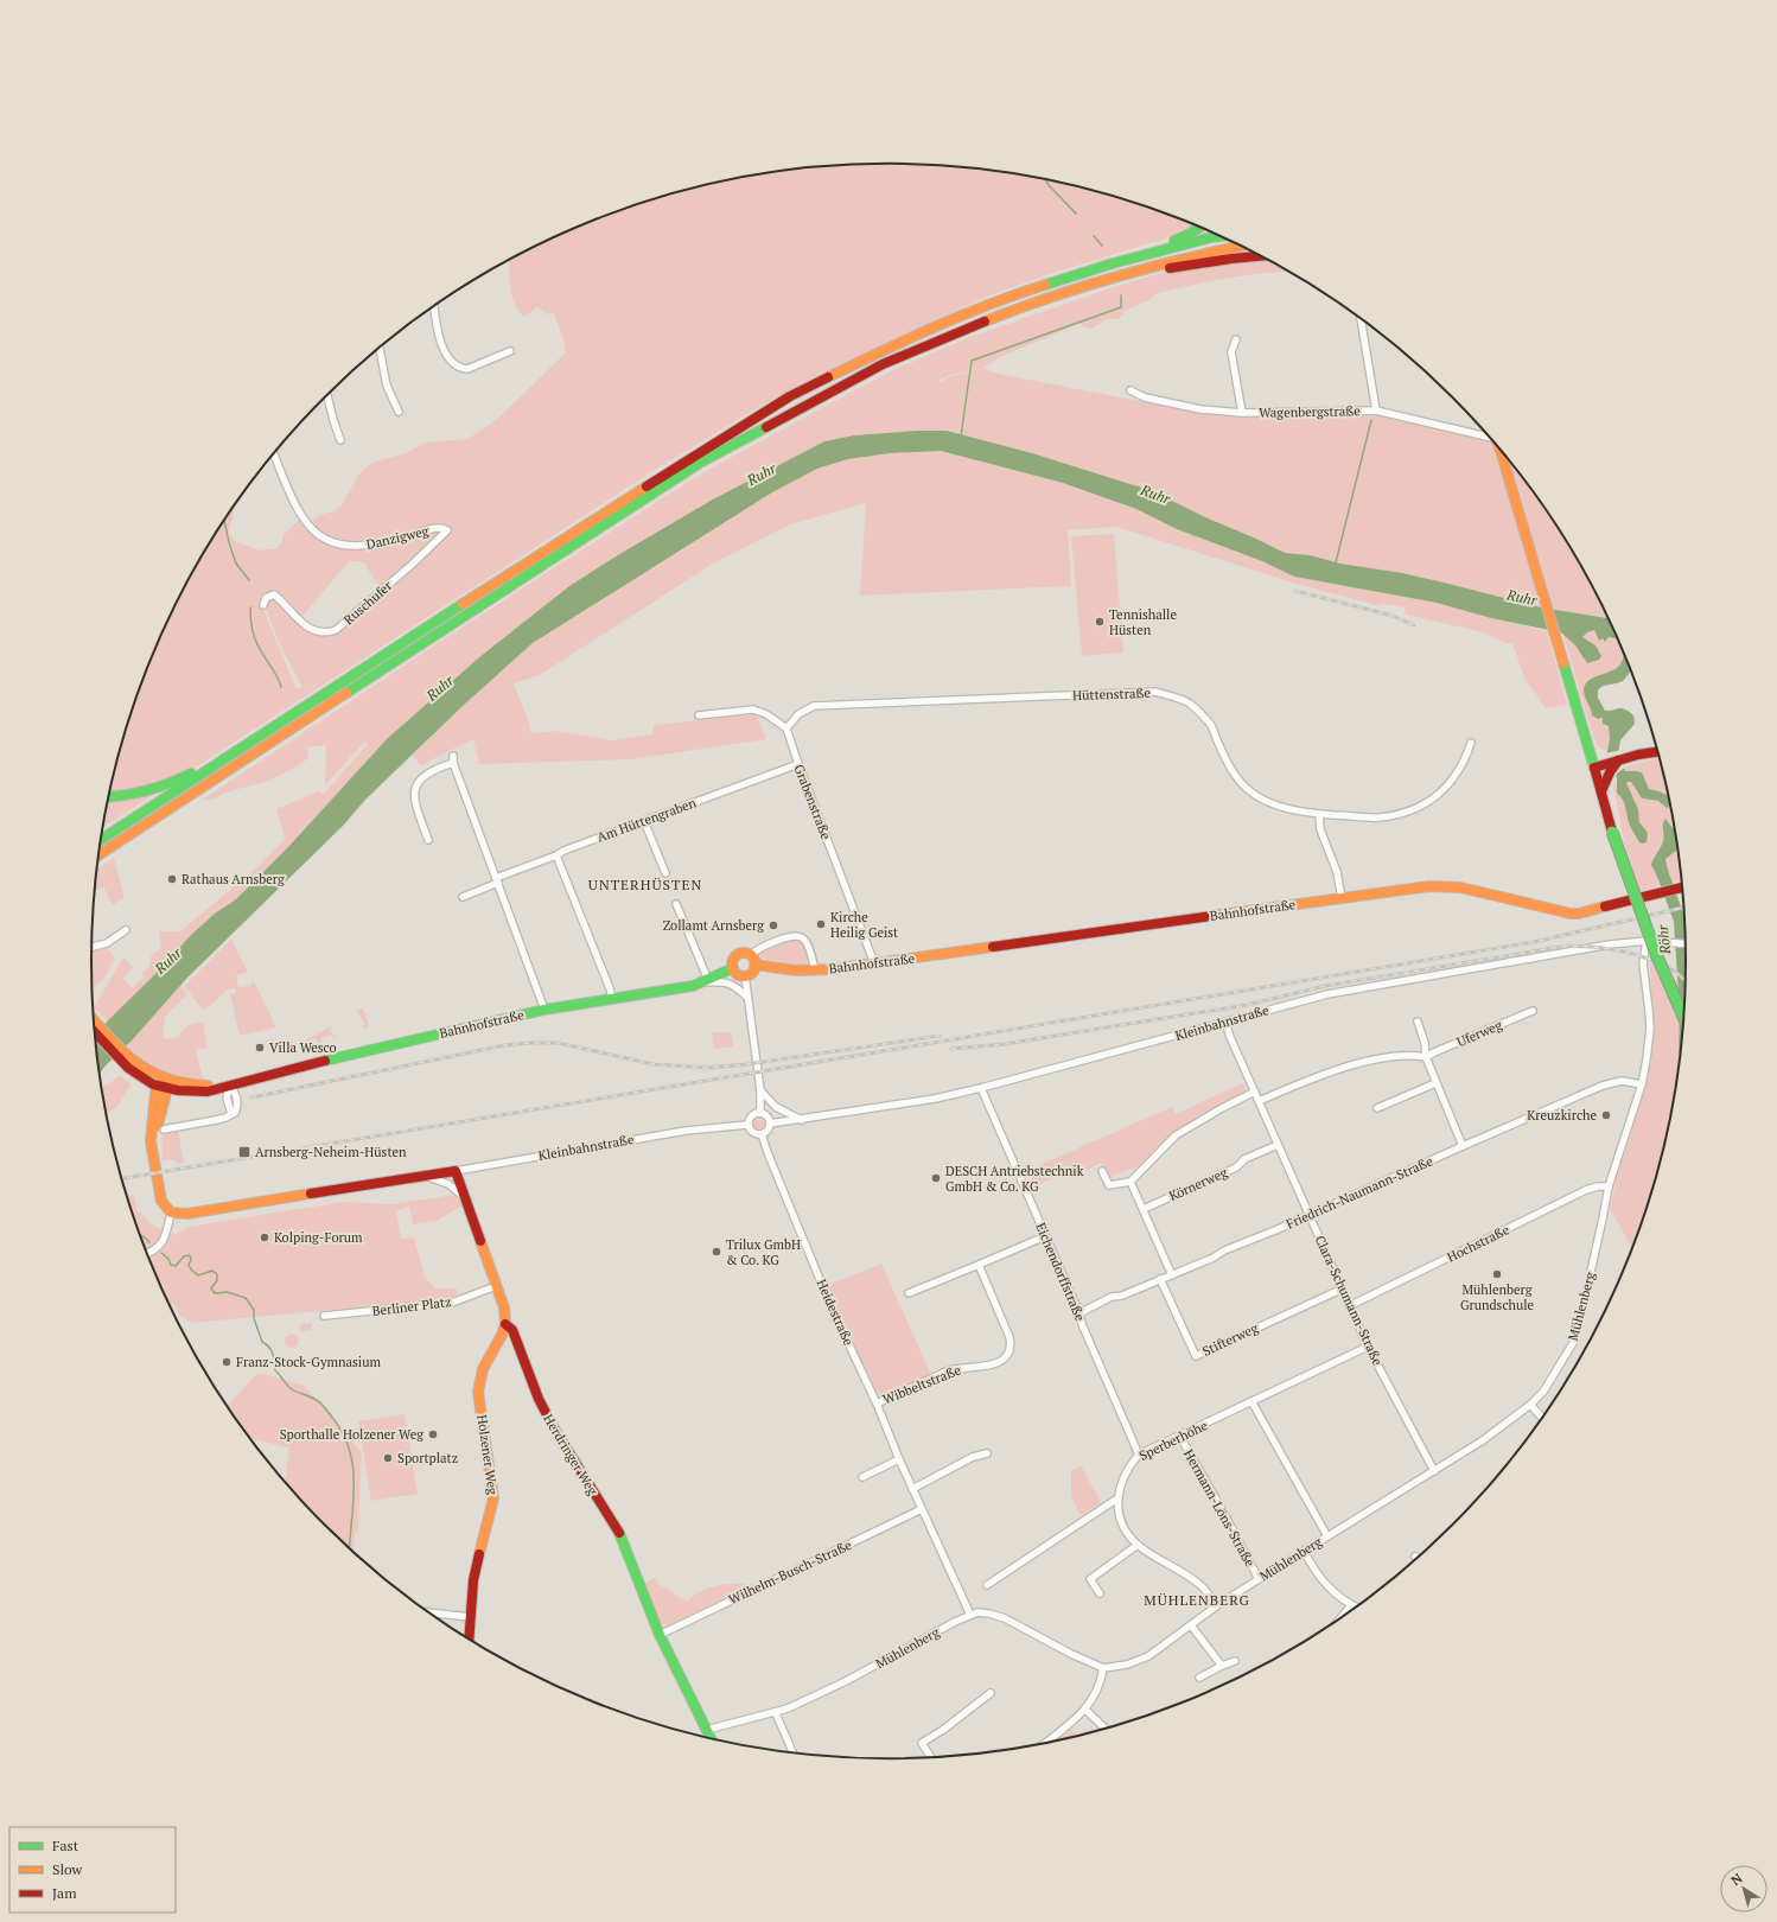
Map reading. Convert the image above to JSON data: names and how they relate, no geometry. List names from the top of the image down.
{
  "streets": {
    "main road": [
      "Bahnhofstraße",
      "Kleinbahnstraße",
      "Holzener Weg",
      "Herdringer Weg"
    ],
    "street": [
      "Wagenbergstraße",
      "Danzigweg",
      "Ruschufer",
      "Hüttenstraße",
      "Grabenstraße",
      "Am Hüttengraben",
      "Uferweg",
      "Körnerweg",
      "Friedrich-Naumann-Straße",
      "Hochstraße",
      "Eichendorffstraße",
      "Clara-Schumann-Straße",
      "Berliner Platz",
      "Mühlenberg",
      "Heidestraße",
      "Stifterweg",
      "Wibbeltstraße",
      "Sperberhöhe",
      "Hermann-Löns-Straße",
      "Wilhelm-Busch-Straße"
    ]
  },
  "crossings": [
    ["Danzigweg", "Ruschufer"],
    ["Hüttenstraße", "Grabenstraße"],
    ["Grabenstraße", "Am Hüttengraben"],
    ["Grabenstraße", "Bahnhofstraße"],
    ["Kleinbahnstraße", "Eichendorffstraße"],
    ["Kleinbahnstraße", "Clara-Schumann-Straße"],
    ["Kleinbahnstraße", "Mühlenberg"],
    ["Kleinbahnstraße", "Heidestraße"],
    ["Kleinbahnstraße", "Herdringer Weg"],
    ["Körnerweg", "Clara-Schumann-Straße"],
    ["Friedrich-Naumann-Straße", "Eichendorffstraße"],
    ["Friedrich-Naumann-Straße", "Clara-Schumann-Straße"],
    ["Friedrich-Naumann-Straße", "Mühlenberg"],
    ["Friedrich-Naumann-Straße", "Stifterweg"],
    ["Hochstraße", "Clara-Schumann-Straße"],
    ["Hochstraße", "Mühlenberg"],
    ["Eichendorffstraße", "Sperberhöhe"],
    ["Clara-Schumann-Straße", "Mühlenberg"],
    ["Clara-Schumann-Straße", "Stifterweg"],
    ["Clara-Schumann-Straße", "Sperberhöhe"],
    ["Berliner Platz", "Herdringer Weg"],
    ["Mühlenberg", "Heidestraße"],
    ["Mühlenberg", "Herdringer Weg"],
    ["Mühlenberg", "Hermann-Löns-Straße"],
    ["Heidestraße", "Wibbeltstraße"],
    ["Heidestraße", "Wilhelm-Busch-Straße"],
    ["Sperberhöhe", "Hermann-Löns-Straße"],
    ["Holzener Weg", "Herdringer Weg"],
    ["Herdringer Weg", "Wilhelm-Busch-Straße"]
  ],
  "districts": ["UNTERHÜSTEN", "MÜHLENBERG"],
  "water": ["Ruhr", "Röhr"],
  "places": {
    "other": [
      "Tennishalle Hüsten",
      "Rathaus Arnsberg",
      "Kirche Heilig Geist",
      "Zollamt Arnsberg",
      "Villa Wesco",
      "Kreuzkirche",
      "DESCH Antriebstechnik GmbH & Co. KG",
      "Kolping-Forum",
      "Trilux GmbH & Co. KG",
      "Mühlenberg Grundschule",
      "Franz-Stock-Gymnasium",
      "Sporthalle Holzener Weg",
      "Sportplatz"
    ],
    "transit": ["Arnsberg-Neheim-Hüsten"]
  },
  "legend": ["Fast", "Slow", "Jam"],
  "north": "top left"
}
